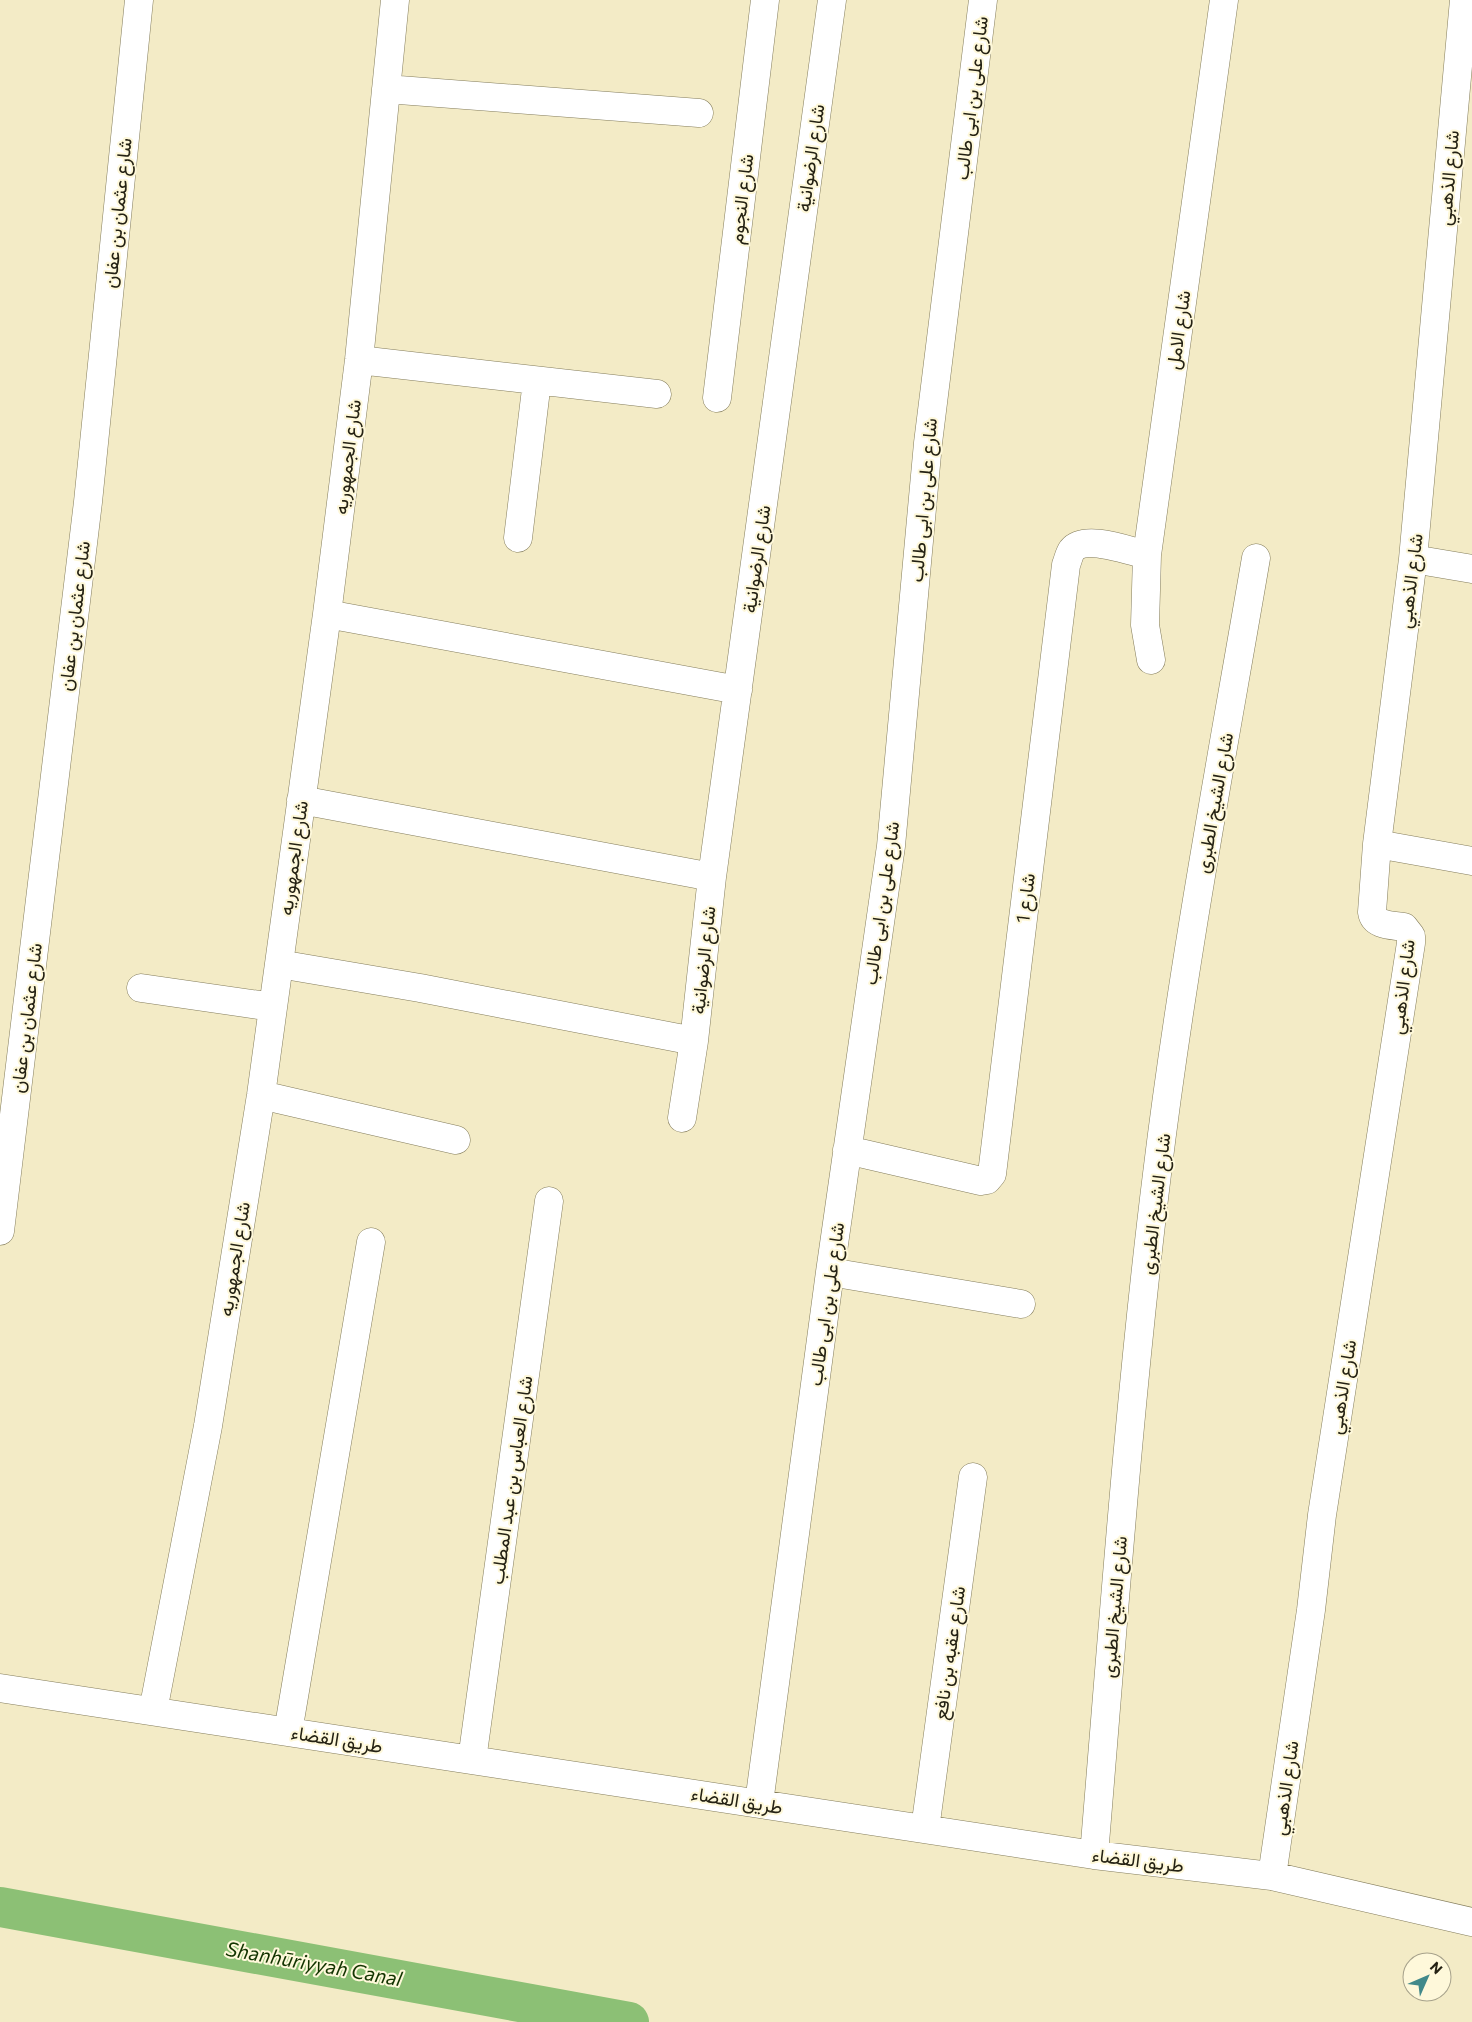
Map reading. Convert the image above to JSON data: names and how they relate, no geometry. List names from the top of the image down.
{
  "streets": {
    "street": [
      "شارع على بن ابى طالب",
      "شارع الرضوانية",
      "شارع الذهبي",
      "شارع النجوم",
      "شارع عثمان بن عفان",
      "شارع الامل",
      "شارع الجمهوريه",
      "شارع الشيخ الطبرى",
      "شارع 1",
      "شارع العباس بن عبد المطلب",
      "شارع عقبه بن نافع",
      "طريق القضاء"
    ]
  },
  "crossings": [
    ["شارع على بن ابى طالب", "شارع 1"],
    ["شارع على بن ابى طالب", "طريق القضاء"],
    ["شارع الذهبي", "طريق القضاء"],
    ["شارع الامل", "شارع 1"],
    ["شارع الجمهوريه", "طريق القضاء"],
    ["شارع الشيخ الطبرى", "طريق القضاء"],
    ["شارع العباس بن عبد المطلب", "طريق القضاء"],
    ["شارع عقبه بن نافع", "طريق القضاء"]
  ],
  "water": ["Shanhūriyyah Canal"],
  "north": "top right"
}
